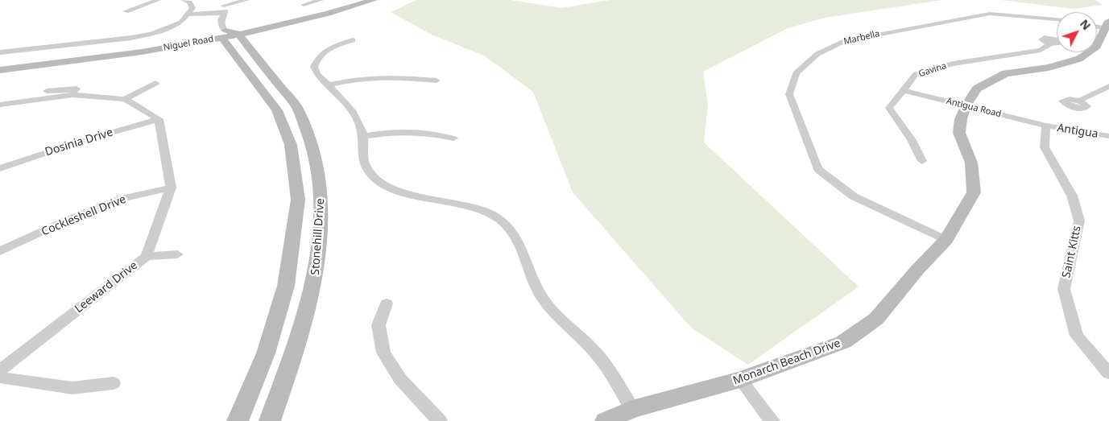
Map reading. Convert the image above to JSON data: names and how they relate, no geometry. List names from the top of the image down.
{
  "streets": {
    "main road": ["Niguel Road", "Stonehill Drive"],
    "street": [
      "Marbella",
      "Gavina",
      "Antigua Road",
      "Antigua",
      "Dosinia Drive",
      "Cockleshell Drive",
      "Saint Kitts",
      "Leeward Drive",
      "Monarch Beach Drive"
    ]
  },
  "crossings": [
    ["Marbella", "Monarch Beach Drive"],
    ["Niguel Road", "Stonehill Drive"],
    ["Gavina", "Antigua Road"],
    ["Antigua Road", "Antigua"],
    ["Antigua Road", "Saint Kitts"],
    ["Antigua Road", "Monarch Beach Drive"],
    ["Antigua", "Saint Kitts"],
    ["Dosinia Drive", "Leeward Drive"],
    ["Cockleshell Drive", "Leeward Drive"]
  ],
  "north": "top right"
}
